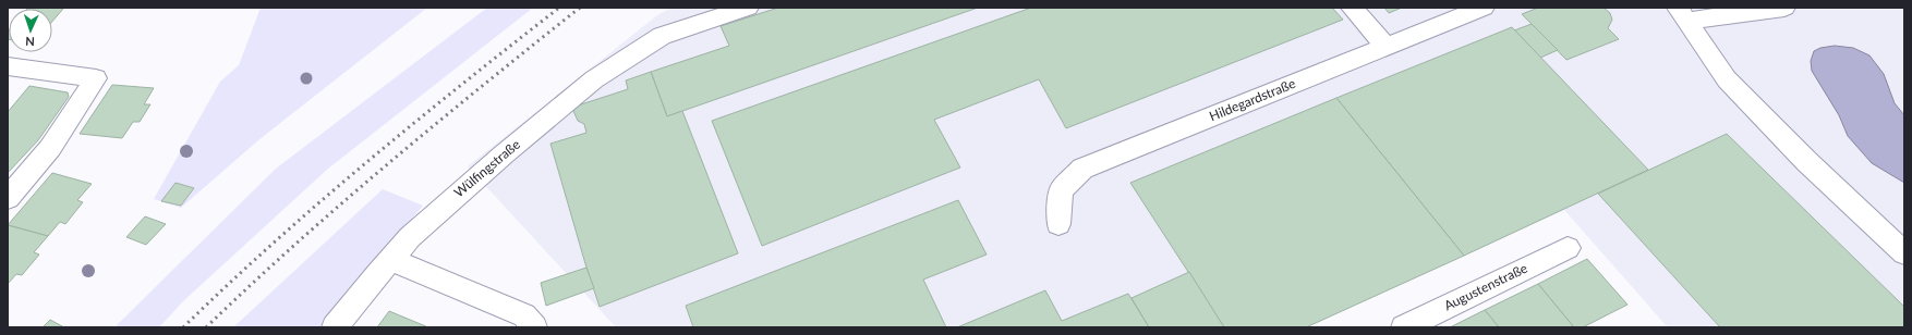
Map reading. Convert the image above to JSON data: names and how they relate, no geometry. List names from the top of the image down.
{
  "streets": {
    "street": ["Hildegardstraße", "Wülfingstraße", "Augustenstraße"]
  },
  "north": "bottom"
}
